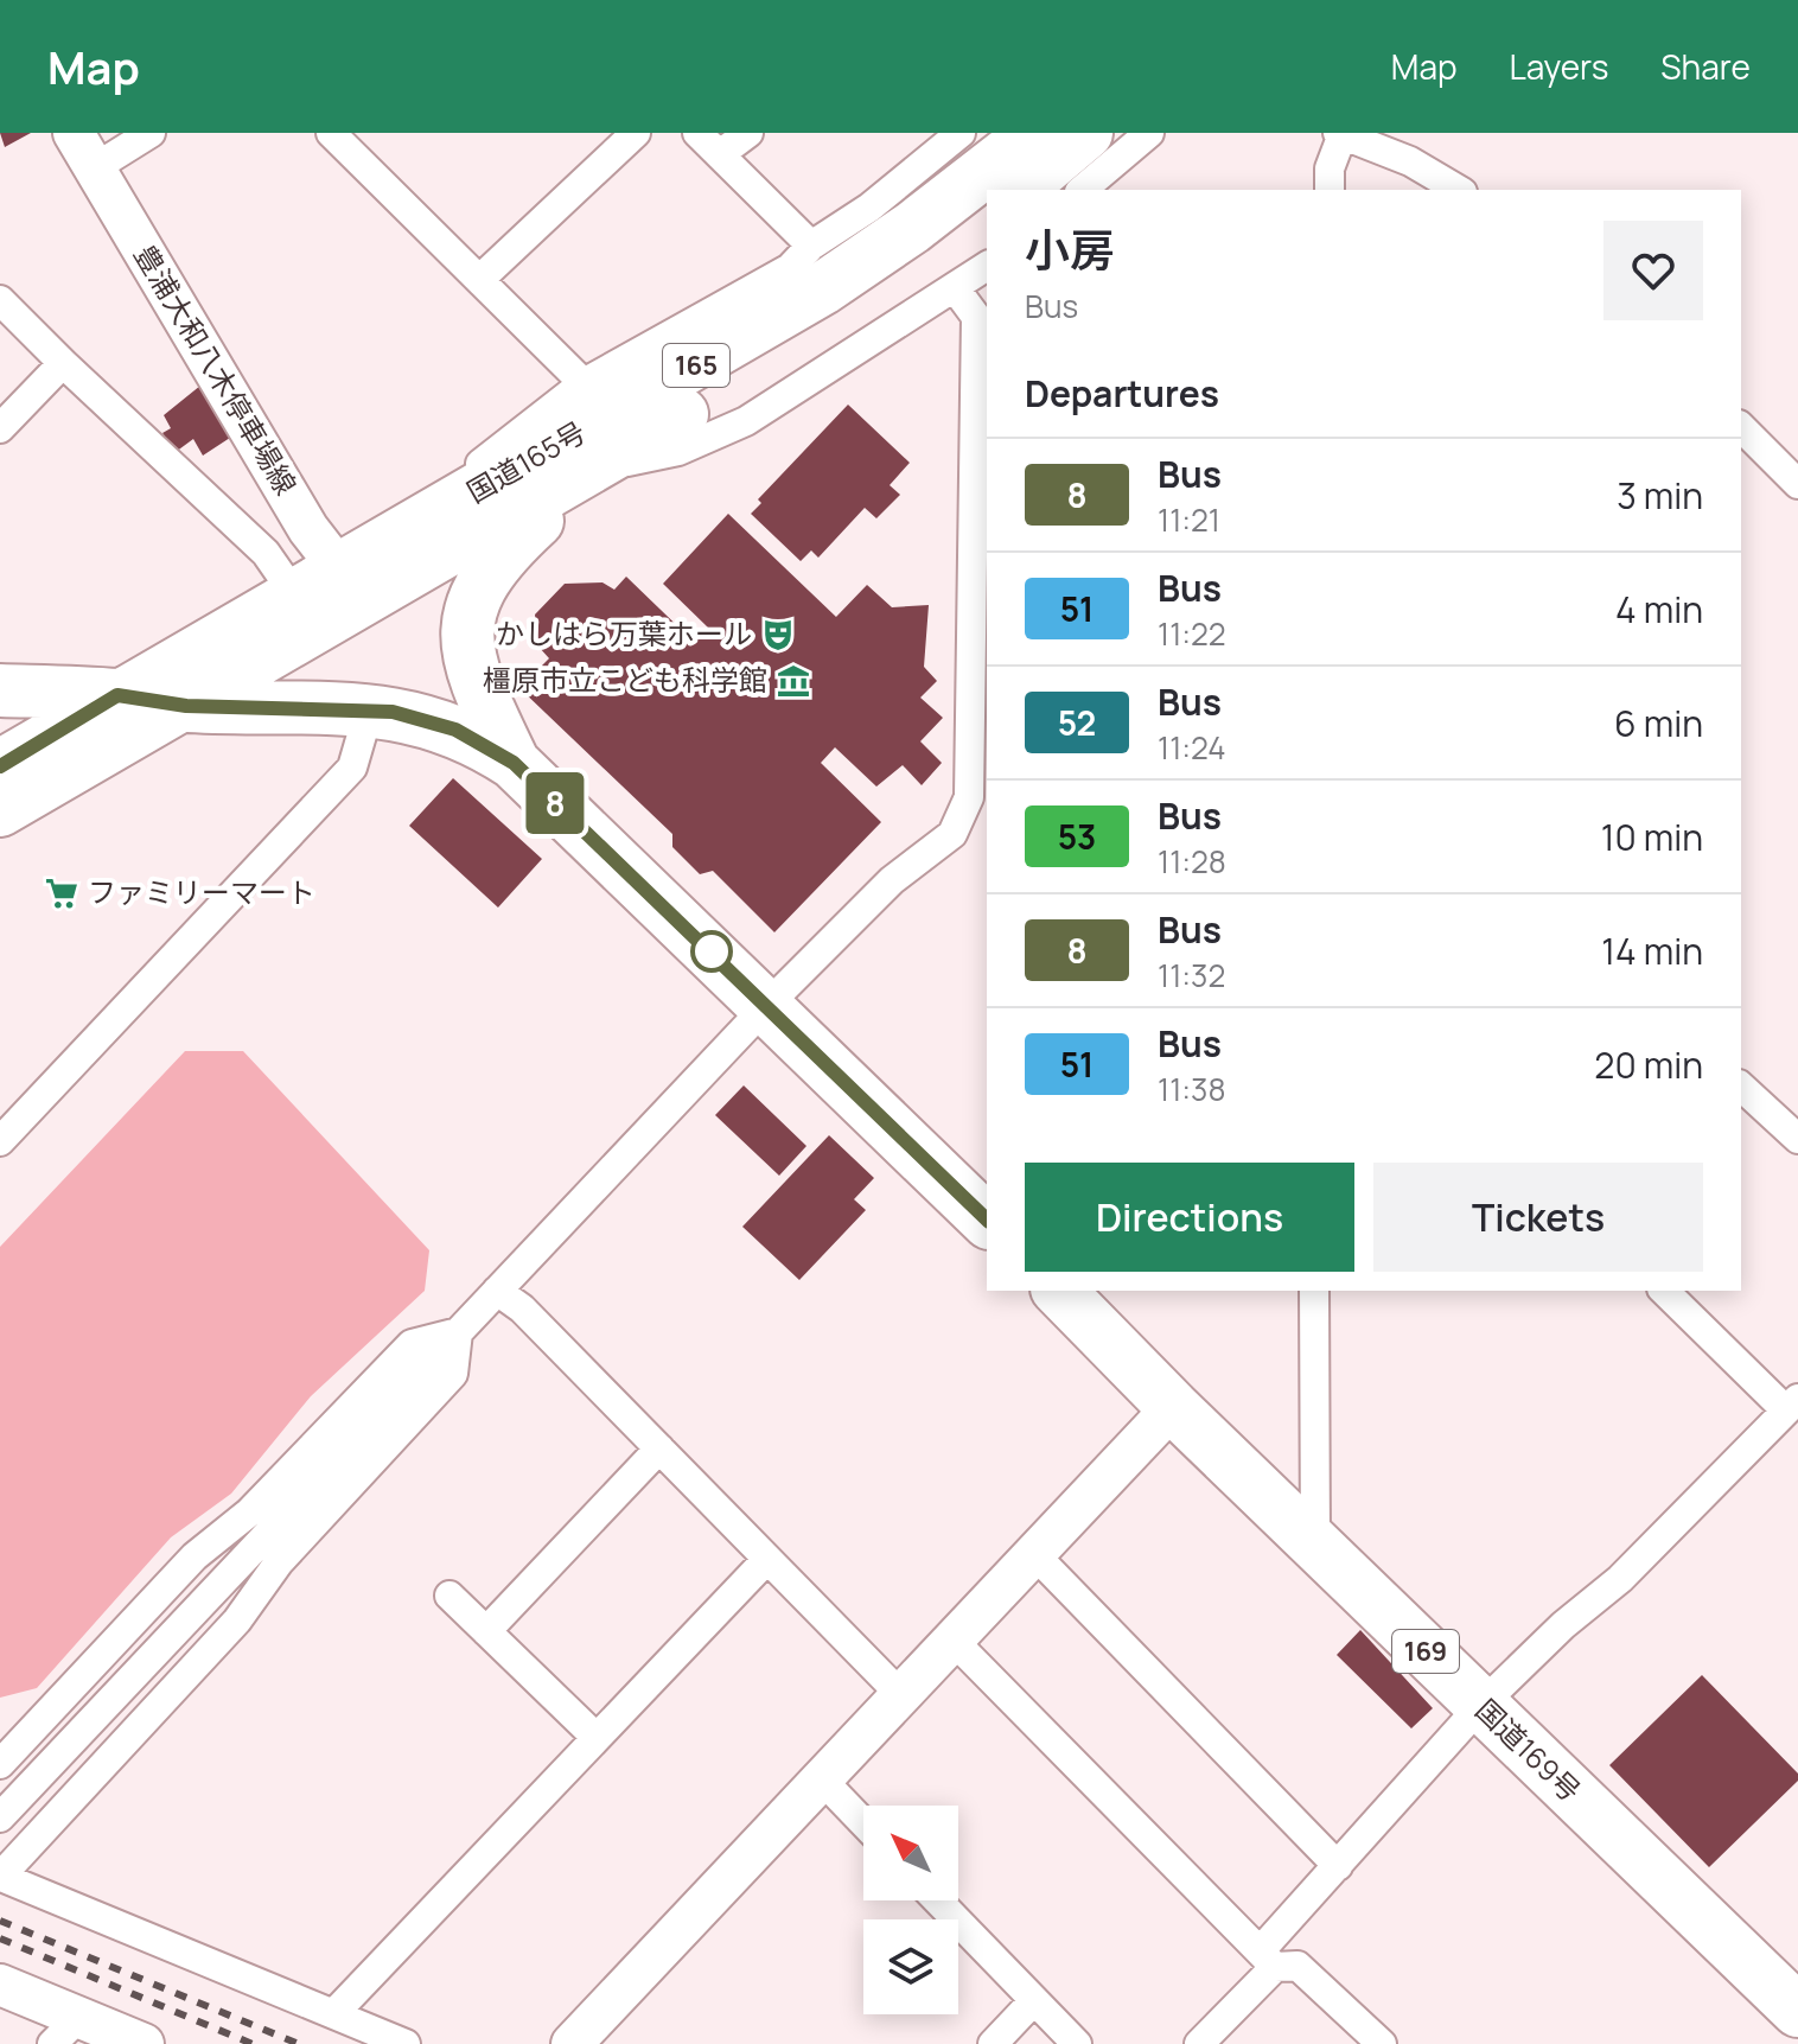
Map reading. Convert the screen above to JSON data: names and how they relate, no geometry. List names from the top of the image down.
{
  "streets": {
    "highway": [
      "165",
      "国道165号",
      "169",
      "国道169号"
    ],
    "street": ["豊浦大和八木停車場線"]
  },
  "crossings": [
    ["豊浦大和八木停車場線", "国道165号"]
  ],
  "places": {
    "theatre": ["かしはら万葉ホール"],
    "museum": ["橿原市立こども科学館"],
    "supermarket": ["ファミリーマート"]
  },
  "lines": ["bus line 8"],
  "north": "top left",
  "page": {
    "header": "Map",
    "nav": ["Map", "Layers", "Share"],
    "on_map": "8",
    "heading": [
      ["小房", "Bus"],
      "Departures"
    ],
    "list": [
      {
        "mark": "8",
        "name": "Bus",
        "note": "11:21",
        "value": "3 min"
      },
      {
        "mark": "51",
        "name": "Bus",
        "note": "11:22",
        "value": "4 min"
      },
      {
        "mark": "52",
        "name": "Bus",
        "note": "11:24",
        "value": "6 min"
      },
      {
        "mark": "53",
        "name": "Bus",
        "note": "11:28",
        "value": "10 min"
      },
      {
        "mark": "8",
        "name": "Bus",
        "note": "11:32",
        "value": "14 min"
      },
      {
        "mark": "51",
        "name": "Bus",
        "note": "11:38",
        "value": "20 min"
      }
    ],
    "buttons": ["Directions", "Tickets"]
  }
}
